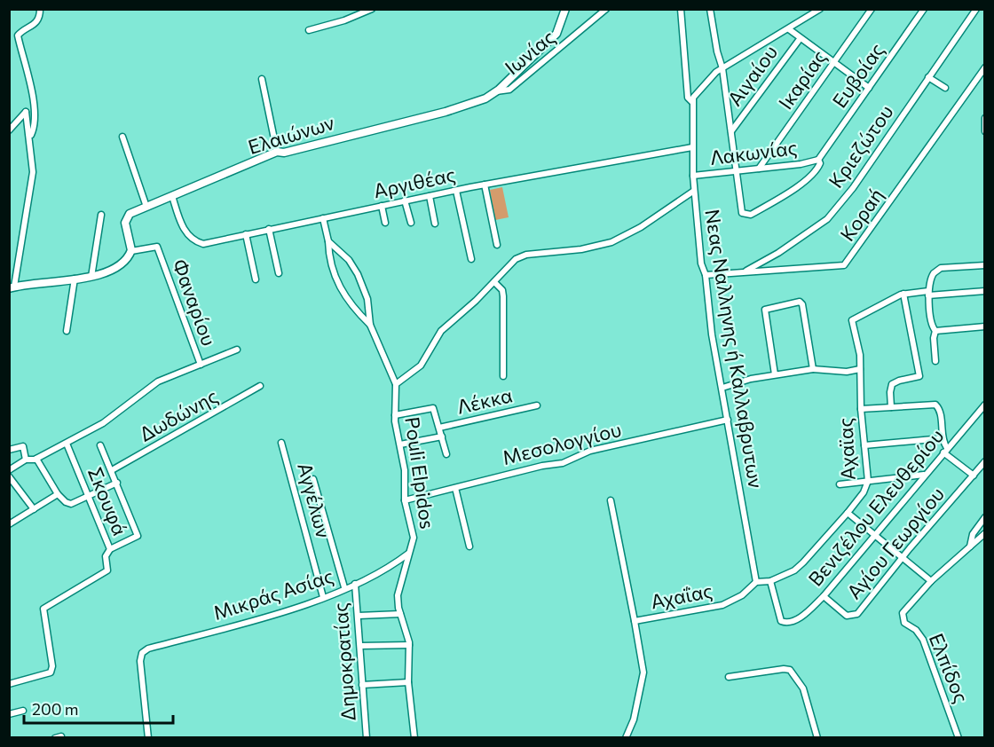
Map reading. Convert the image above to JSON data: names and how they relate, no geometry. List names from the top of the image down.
{
  "streets": {
    "main road": ["Ελαιώνων"],
    "street": [
      "Ιωνίας",
      "Αιγαίου",
      "Ευβοίας",
      "Ικαρίας",
      "Κριεζώτου",
      "Λακωνίας",
      "Αργιθέας",
      "Κοραή",
      "Φαναρίου",
      "Νεας Nαλληνης ή Καλλαβρυτων",
      "Λέκκα",
      "Δωδώνης",
      "Μεσολογγίου",
      "Αχαϊας",
      "Pouli Elpidos",
      "Αγγέλων",
      "Σκουφά",
      "Βενιζέλου Ελευθερίου",
      "Αγίου Γεωργίου",
      "Μικράς Ασίας",
      "Αχαΐας",
      "Δημοκρατίας",
      "Ελπίδος"
    ]
  },
  "crossings": [
    ["Ιωνίας", "Ελαιώνων"],
    ["Ευβοίας", "Λακωνίας"],
    ["Ικαρίας", "Λακωνίας"],
    ["Ελαιώνων", "Αργιθέας"],
    ["Ελαιώνων", "Φαναρίου"],
    ["Κριεζώτου", "Κοραή"],
    ["Λακωνίας", "Νεας Nαλληνης ή Καλλαβρυτων"],
    ["Αργιθέας", "Νεας Nαλληνης ή Καλλαβρυτων"],
    ["Κοραή", "Νεας Nαλληνης ή Καλλαβρυτων"],
    ["Νεας Nαλληνης ή Καλλαβρυτων", "Μεσολογγίου"],
    ["Νεας Nαλληνης ή Καλλαβρυτων", "Αχαϊας"],
    ["Νεας Nαλληνης ή Καλλαβρυτων", "Αχαΐας"],
    ["Μεσολογγίου", "Pouli Elpidos"],
    ["Αχαϊας", "Βενιζέλου Ελευθερίου"],
    ["Αχαϊας", "Αχαΐας"],
    ["Pouli Elpidos", "Μικράς Ασίας"],
    ["Αγγέλων", "Μικράς Ασίας"],
    ["Βενιζέλου Ελευθερίου", "Αγίου Γεωργίου"],
    ["Μικράς Ασίας", "Δημοκρατίας"]
  ],
  "scale_bar": "200 m"
}
